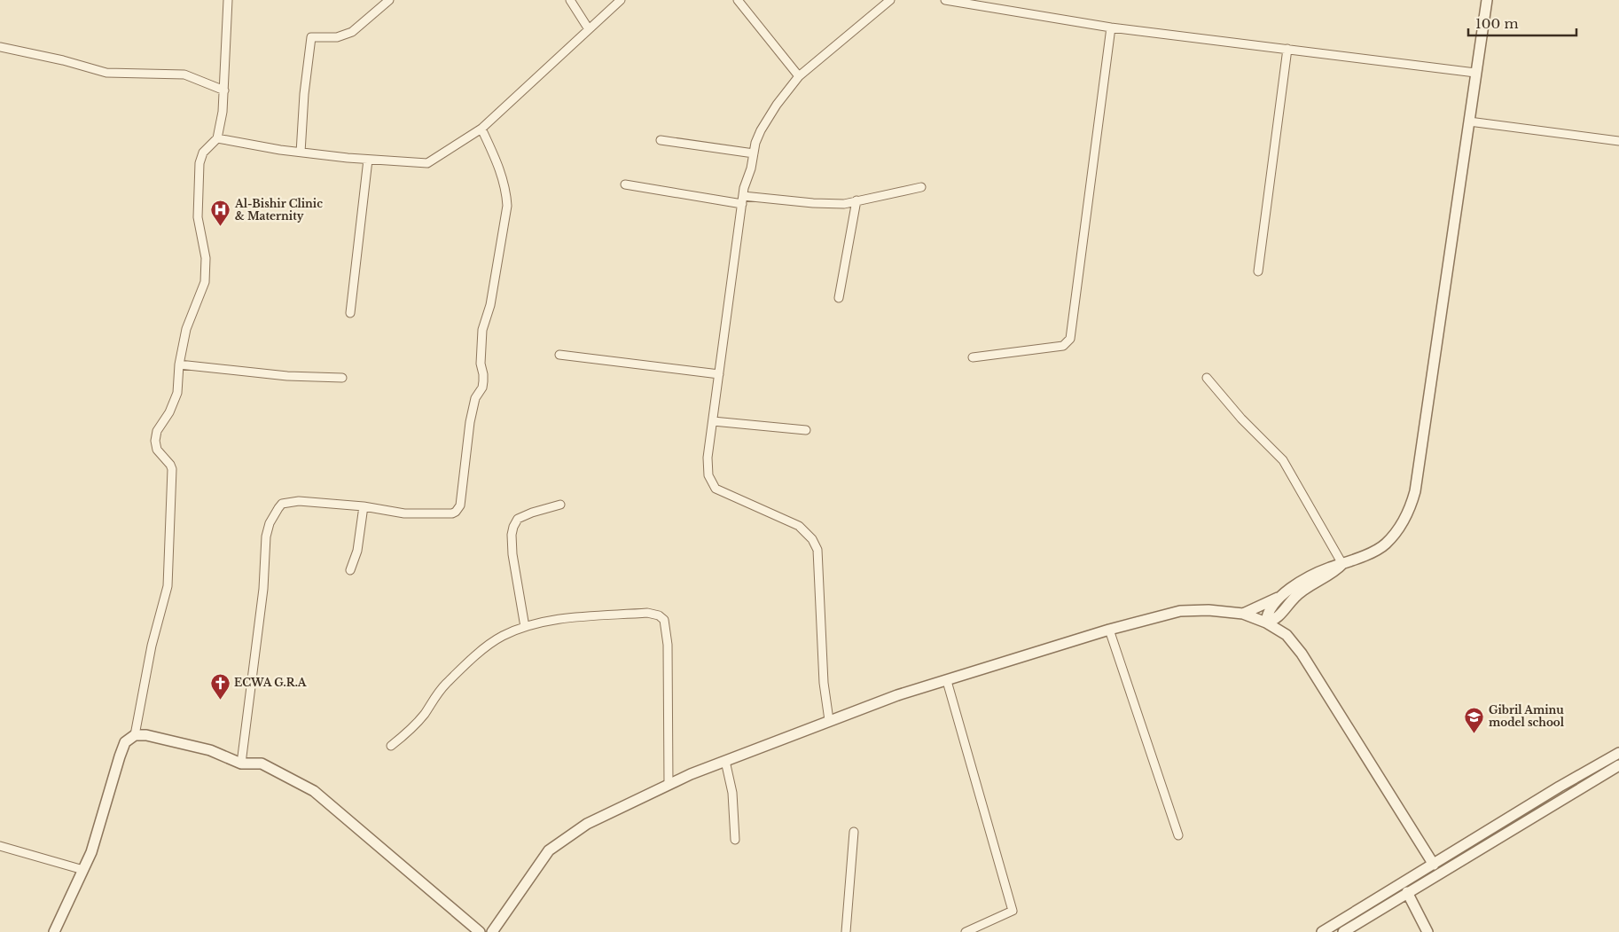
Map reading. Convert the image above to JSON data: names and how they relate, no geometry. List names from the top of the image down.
{
  "places": {
    "hospital": ["Al-Bishir Clinic & Maternity"],
    "church": ["ECWA G.R.A"],
    "school or university": ["Gibril Aminu model school"]
  },
  "scale_bar": "100 m"
}
